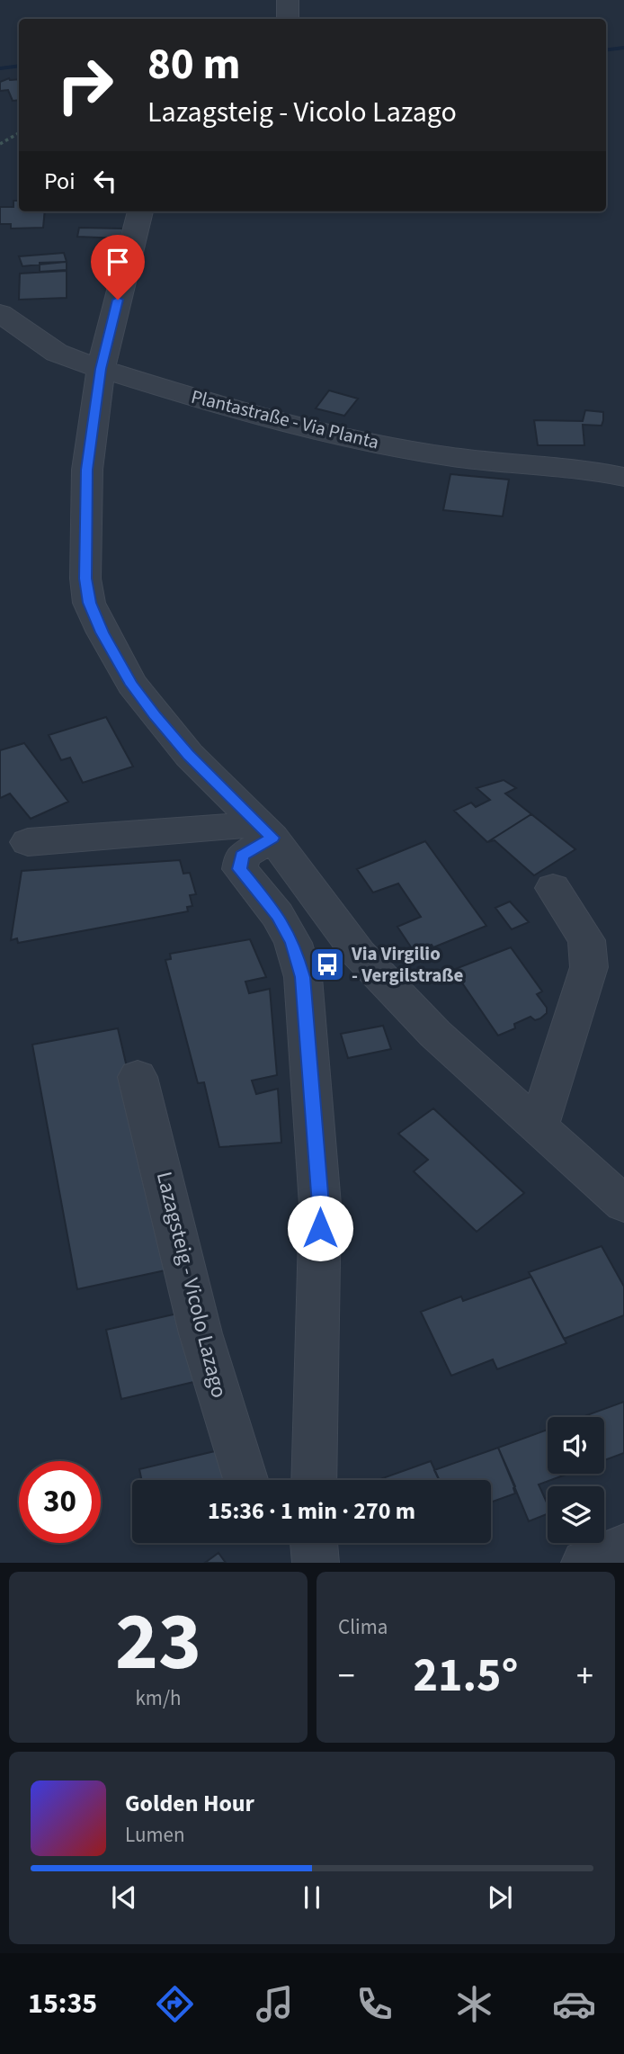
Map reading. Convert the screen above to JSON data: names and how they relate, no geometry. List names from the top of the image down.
{
  "streets": {
    "street": ["Plantastraße - Via Planta", "Lazagsteig - Vicolo Lazago"]
  },
  "places": {
    "bus stop": ["Via Virgilio - Vergilstraße"]
  },
  "page": {
    "turn": ["80 m", "Lazagsteig - Vicolo Lazago"],
    "then": "Poi",
    "limit": "30",
    "trip": "15:36 · 1 min · 270 m",
    "tile": [
      ["23", "km/h"],
      "Clima"
    ],
    "heat": ["−", "21.5°", "+"],
    "song": ["Golden Hour", "Lumen"],
    "tabs": "15:35"
  }
}
